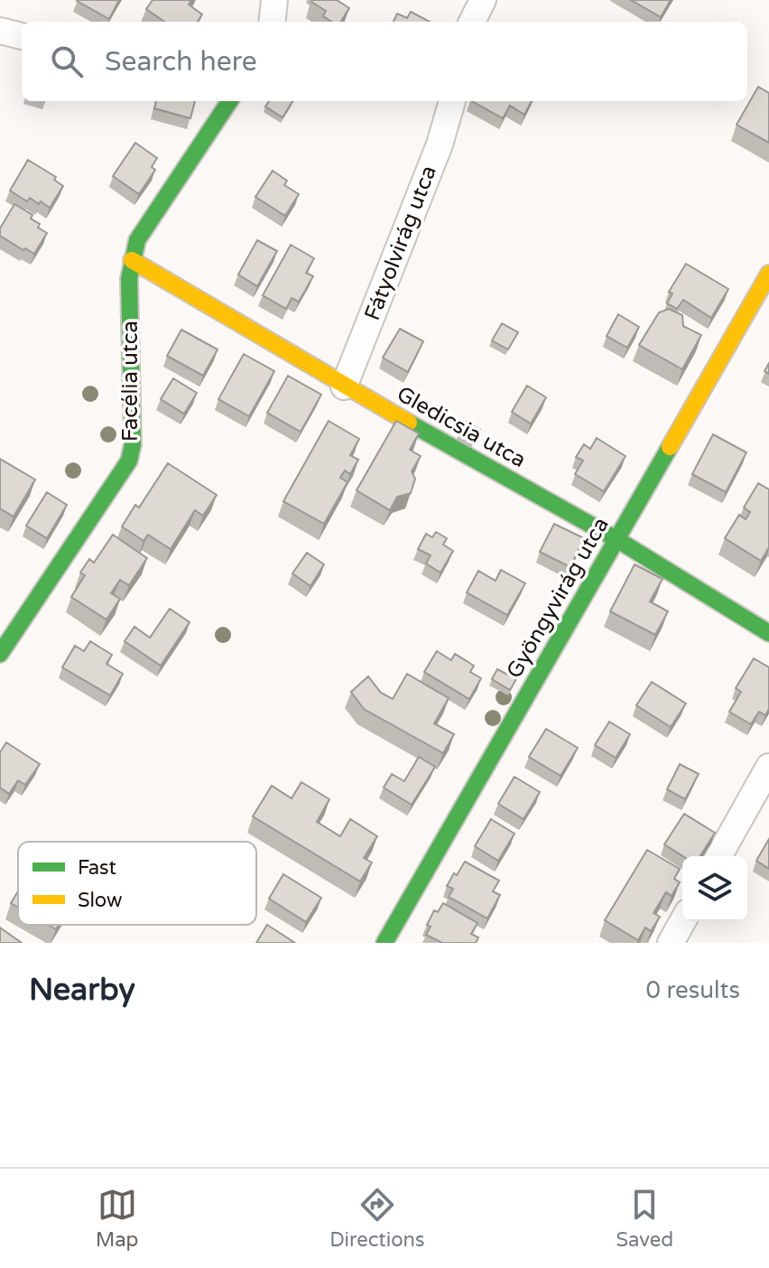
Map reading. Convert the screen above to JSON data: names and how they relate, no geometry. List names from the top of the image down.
{
  "streets": {
    "street": [
      "Fátyolvirág utca",
      "Facélia utca",
      "Gledicsia utca",
      "Gyöngyvirág utca"
    ]
  },
  "crossings": [
    ["Fátyolvirág utca", "Gledicsia utca"],
    ["Facélia utca", "Gledicsia utca"],
    ["Gledicsia utca", "Gyöngyvirág utca"]
  ],
  "legend": ["Fast", "Slow"],
  "page": {
    "search": "Search here",
    "heading": ["Nearby", "0 results"],
    "nav": ["Map", "Directions", "Saved"]
  }
}
